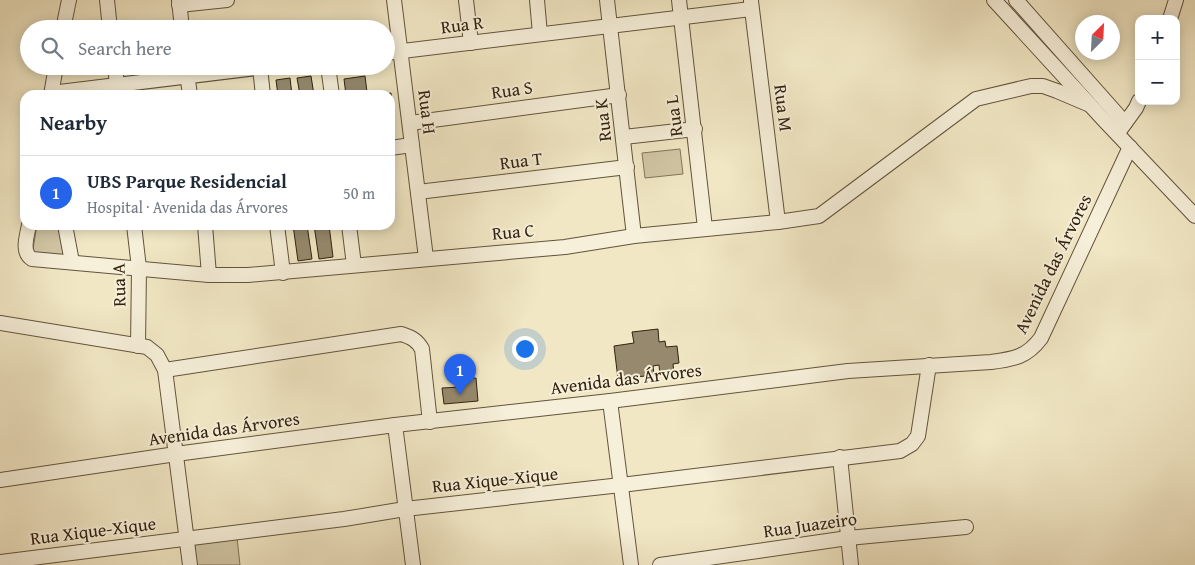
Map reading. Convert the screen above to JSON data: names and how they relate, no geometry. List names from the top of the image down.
{
  "streets": {
    "street": [
      "Rua R",
      "Rua S",
      "Rua M",
      "Rua H",
      "Rua L",
      "Rua K",
      "Rua T",
      "Rua C",
      "Avenida das Árvores",
      "Rua A",
      "Rua Xique-Xique",
      "Rua Juazeiro"
    ]
  },
  "crossings": [
    ["Rua R", "Rua M"],
    ["Rua R", "Rua L"],
    ["Rua R", "Rua K"],
    ["Rua S", "Rua H"],
    ["Rua S", "Rua K"],
    ["Rua M", "Rua C"],
    ["Rua H", "Rua T"],
    ["Rua H", "Rua C"],
    ["Rua L", "Rua C"],
    ["Rua K", "Rua T"],
    ["Rua K", "Rua C"],
    ["Rua C", "Rua A"],
    ["Avenida das Árvores", "Rua Xique-Xique"]
  ],
  "north": "top right",
  "page": {
    "map_buttons": ["+", "−"],
    "search": "Search here",
    "heading": "Nearby",
    "list": [
      {
        "mark": "1",
        "name": "UBS Parque Residencial",
        "note": "Hospital · Avenida das Árvores",
        "value": "50 m"
      }
    ],
    "pins": "1"
  }
}
